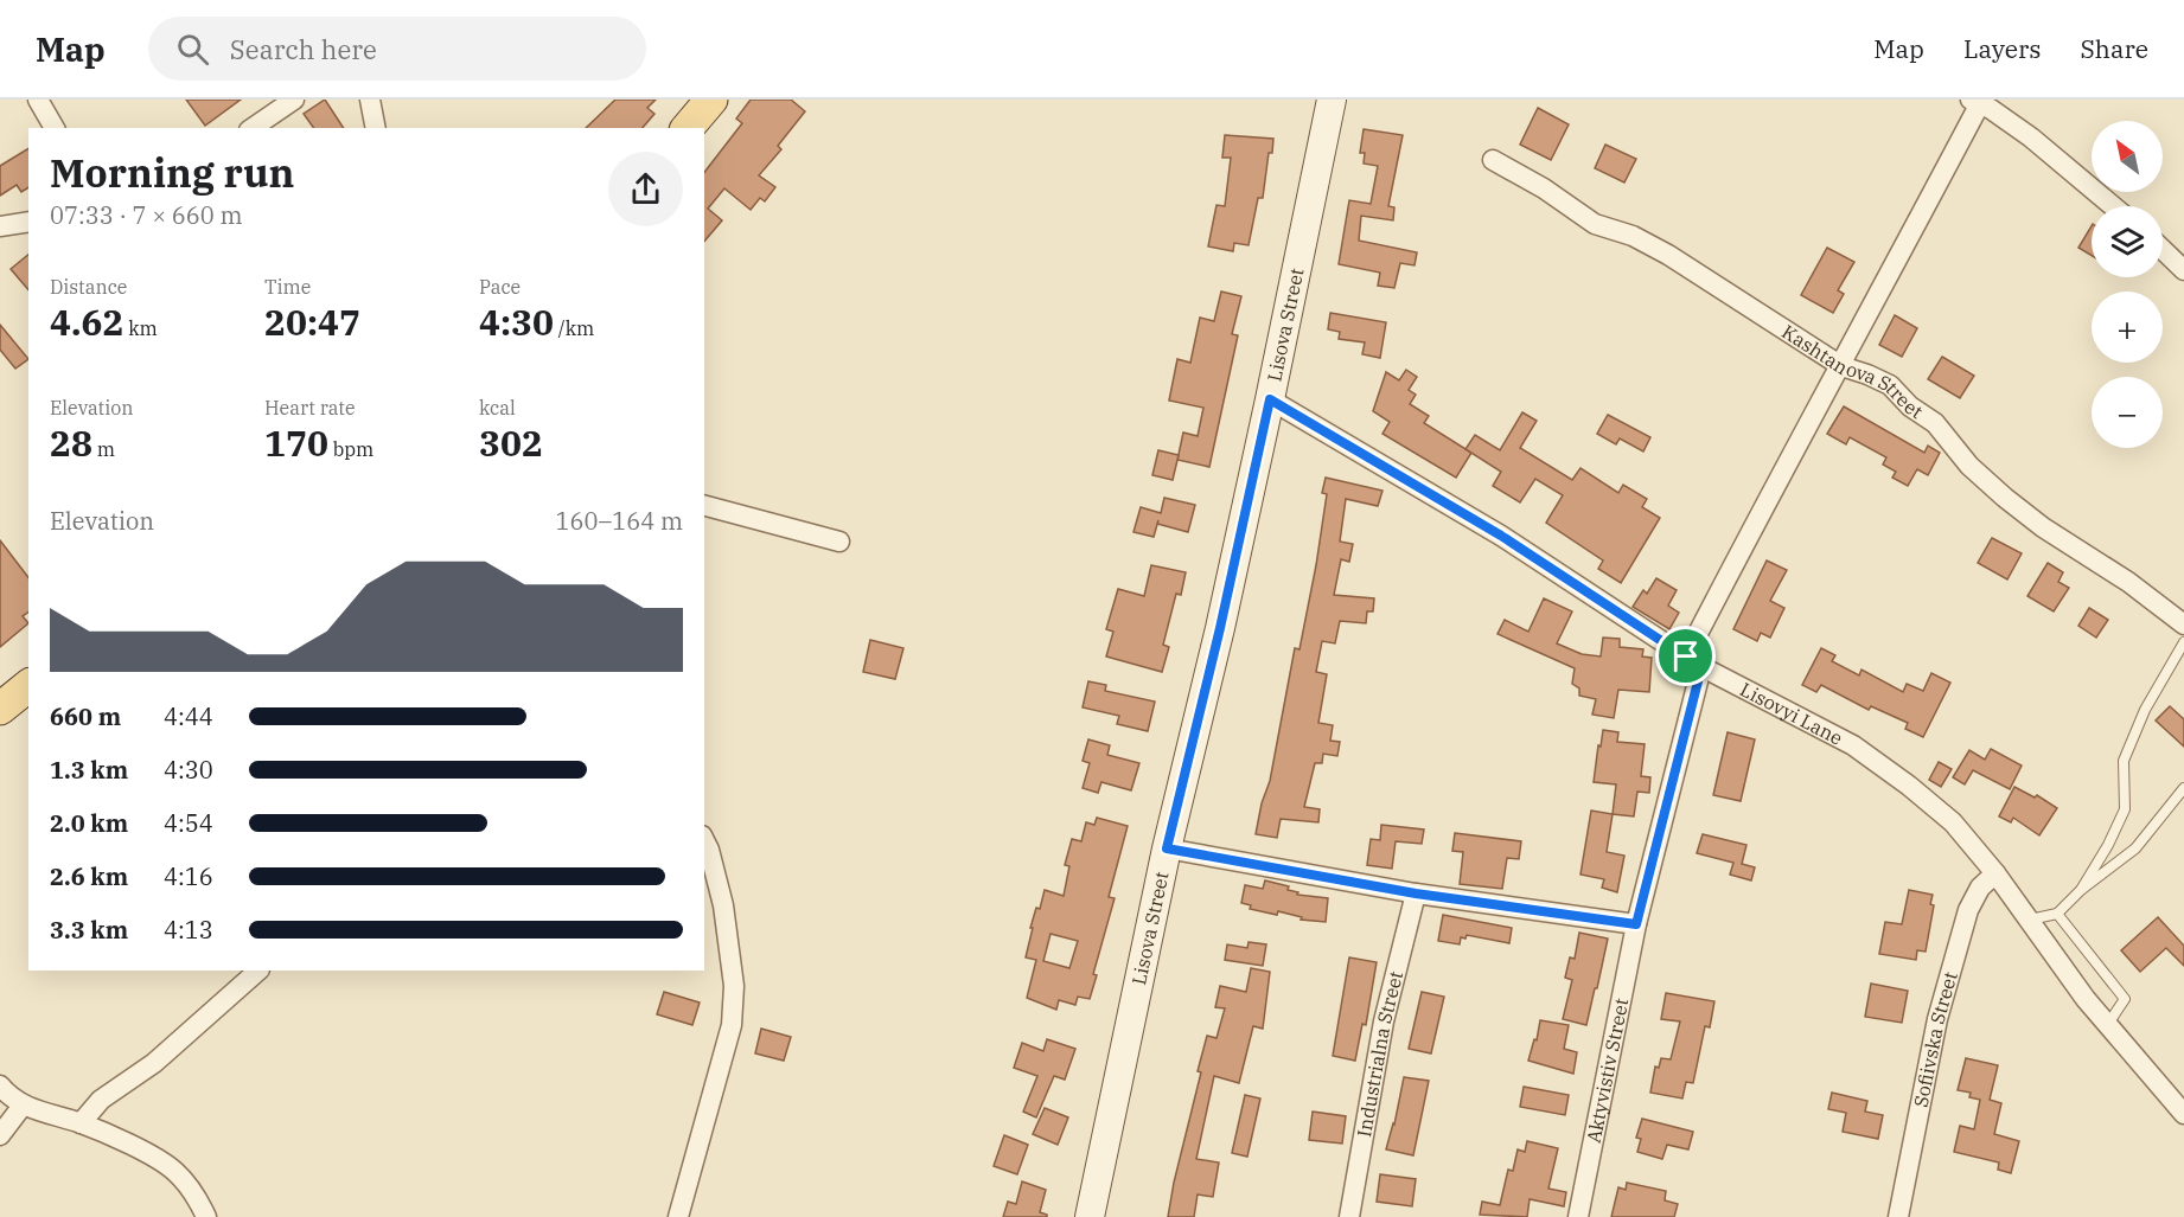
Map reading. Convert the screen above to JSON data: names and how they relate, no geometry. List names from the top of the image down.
{
  "streets": {
    "street": [
      "Lisova Street",
      "Kashtanova Street",
      "Lisovyi Lane",
      "Sofiivska Street",
      "Industrialna Street",
      "Aktyvistiv Street"
    ]
  },
  "crossings": [
    ["Lisova Street", "Lisovyi Lane"],
    ["Kashtanova Street", "Aktyvistiv Street"],
    ["Lisovyi Lane", "Sofiivska Street"],
    ["Lisovyi Lane", "Aktyvistiv Street"]
  ],
  "north": "top left",
  "page": {
    "header": "Map",
    "search": "Search here",
    "nav": ["Map", "Layers", "Share"],
    "map_buttons": ["+", "−"],
    "heading": ["Morning run", "07:33 · 7 × 660 m"],
    "stats": [
      ["Distance", "4.62 km"],
      ["Time", "20:47"],
      ["Pace", "4:30 /km"],
      ["Elevation", "28 m"],
      ["Heart rate", "170 bpm"],
      ["kcal", "302"]
    ],
    "chart": ["Elevation", "160–164 m"],
    "list": [
      {
        "name": "660 m",
        "note": "4:44"
      },
      {
        "name": "1.3 km",
        "note": "4:30"
      },
      {
        "name": "2.0 km",
        "note": "4:54"
      },
      {
        "name": "2.6 km",
        "note": "4:16"
      },
      {
        "name": "3.3 km",
        "note": "4:13"
      }
    ]
  }
}
